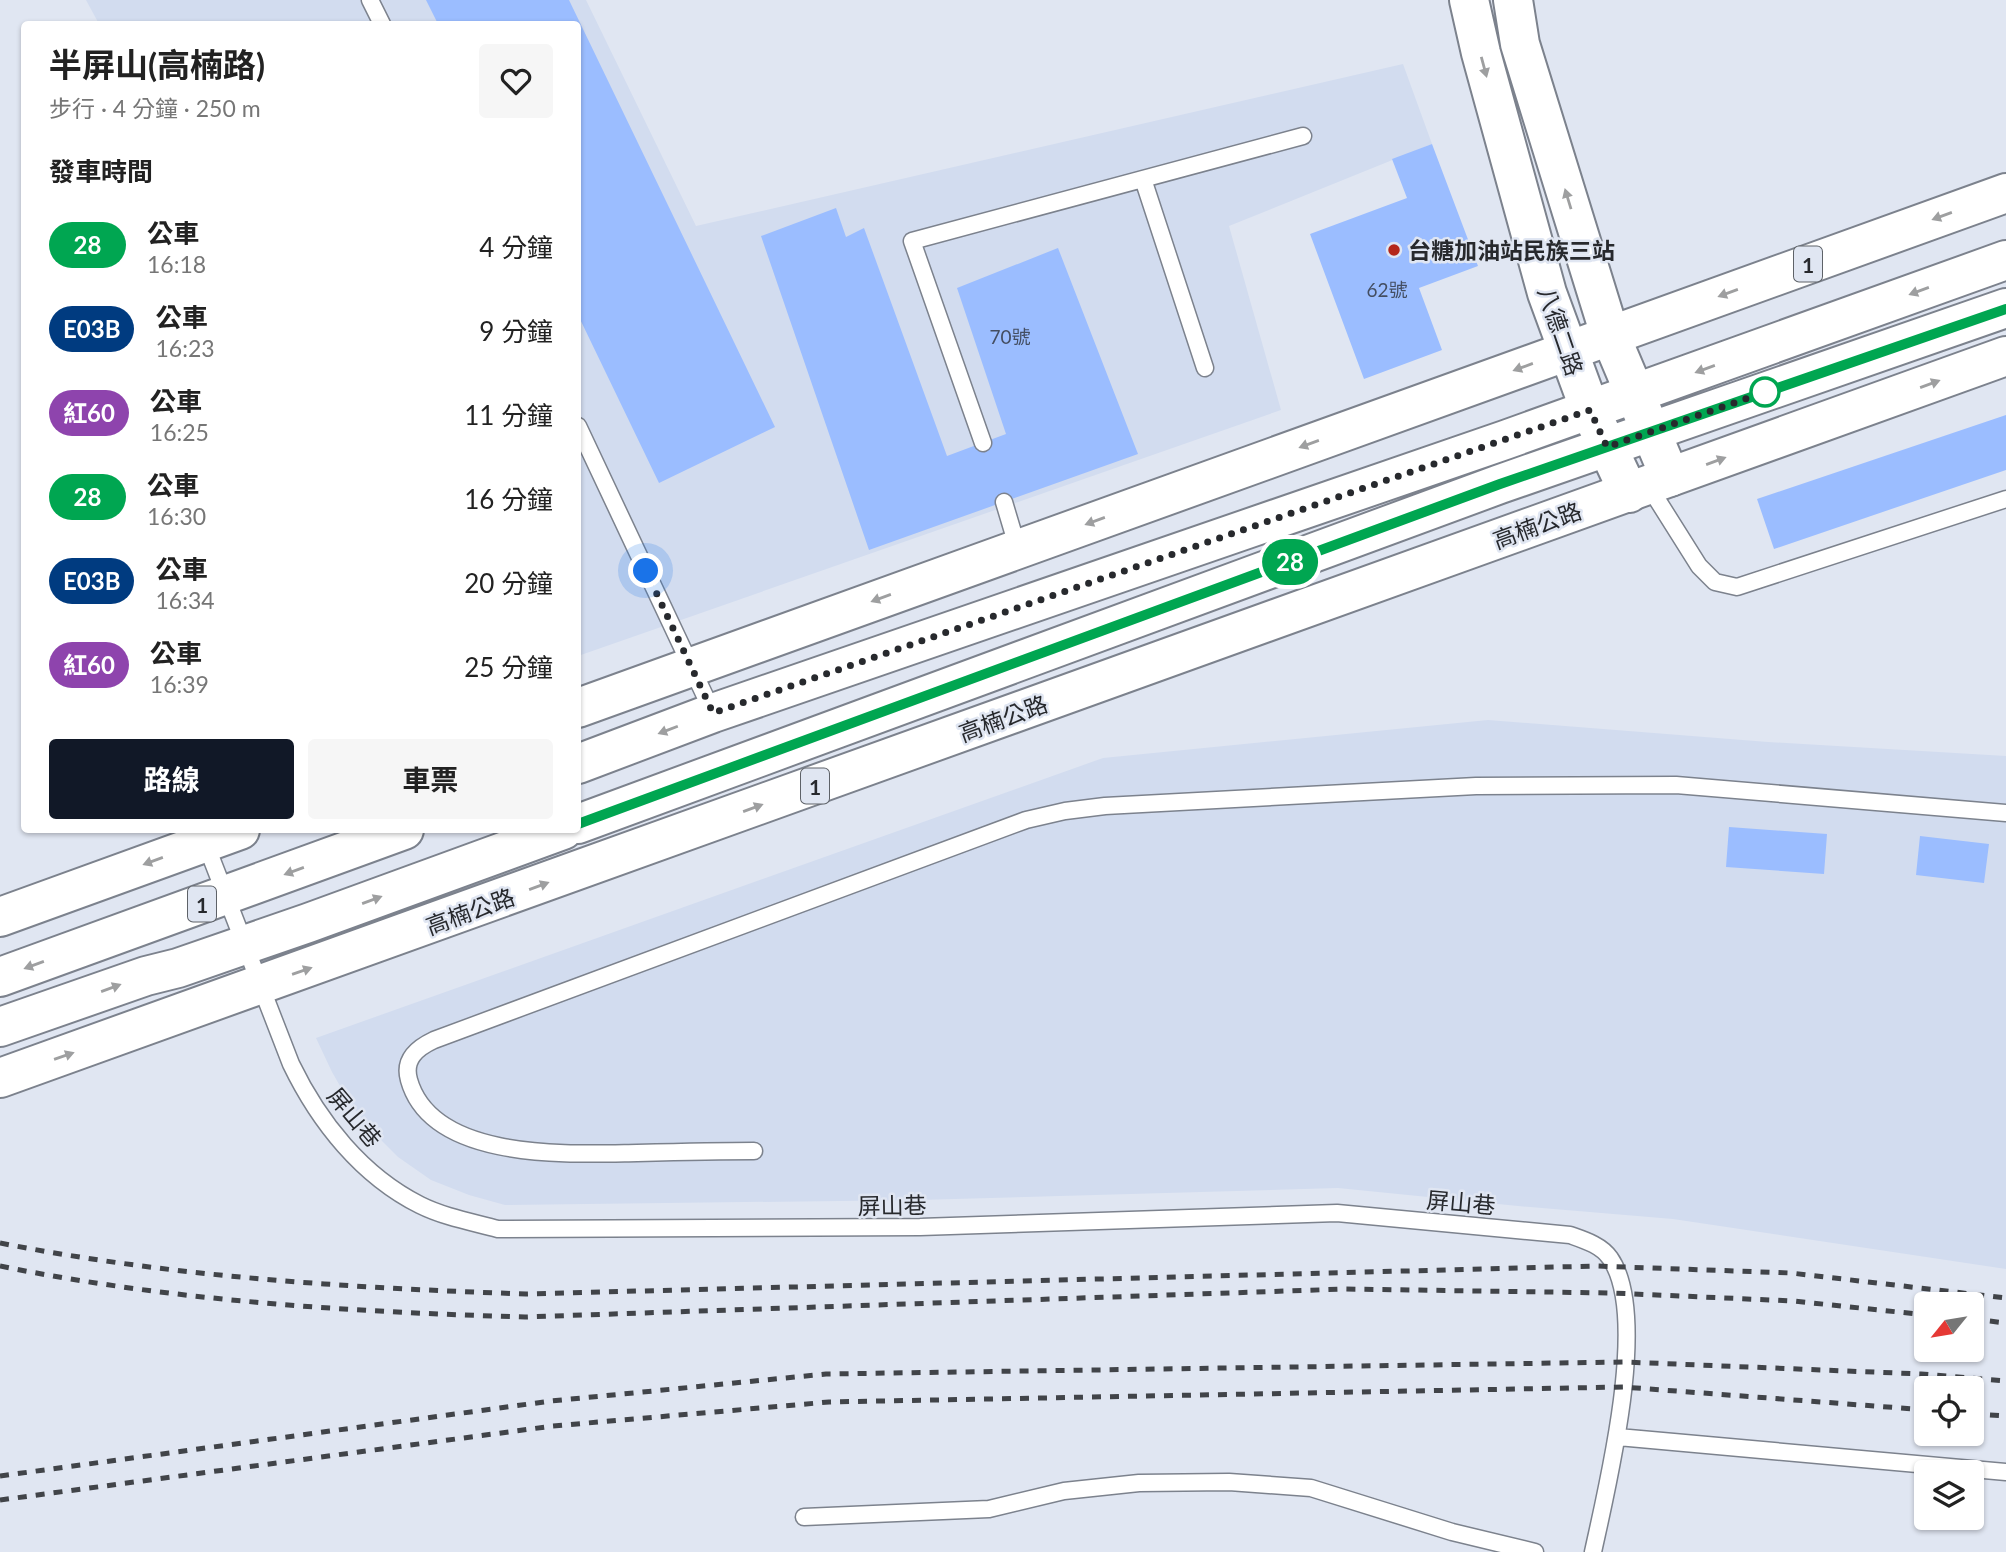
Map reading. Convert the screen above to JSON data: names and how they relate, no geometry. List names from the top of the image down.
{
  "streets": {
    "main road": ["1", "八德二路", "高楠公路"],
    "lane": ["屏山巷"]
  },
  "crossings": [
    ["1", "八德二路"],
    ["1", "屏山巷"],
    ["八德二路", "高楠公路"],
    ["高楠公路", "屏山巷"]
  ],
  "places": ["台糖加油站民族三站"],
  "lines": ["bus line 28"],
  "house_numbers": ["62號", "70號"],
  "north": "bottom left",
  "page": {
    "on_map": "28",
    "heading": [
      ["半屏山(高楠路)", "步行 · 4 分鐘 · 250 m"],
      "發車時間"
    ],
    "list": [
      {
        "mark": "28",
        "name": "公車",
        "note": "16:18",
        "value": "4 分鐘"
      },
      {
        "mark": "E03B",
        "name": "公車",
        "note": "16:23",
        "value": "9 分鐘"
      },
      {
        "mark": "紅60",
        "name": "公車",
        "note": "16:25",
        "value": "11 分鐘"
      },
      {
        "mark": "28",
        "name": "公車",
        "note": "16:30",
        "value": "16 分鐘"
      },
      {
        "mark": "E03B",
        "name": "公車",
        "note": "16:34",
        "value": "20 分鐘"
      },
      {
        "mark": "紅60",
        "name": "公車",
        "note": "16:39",
        "value": "25 分鐘"
      }
    ],
    "buttons": ["路線", "車票"]
  }
}
